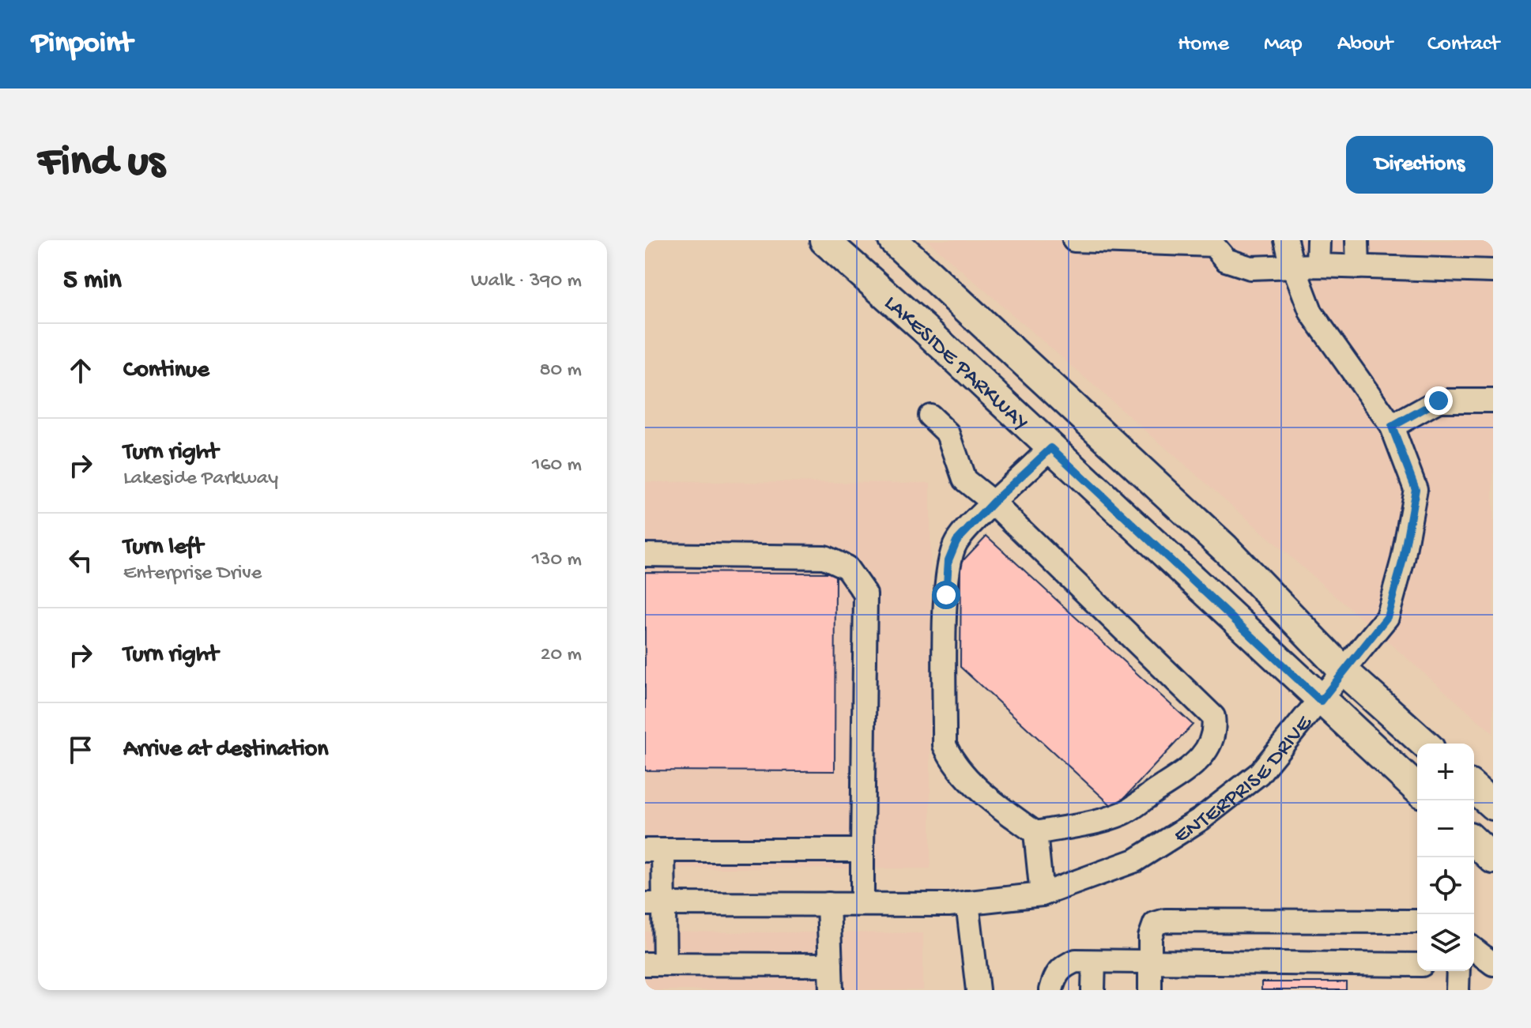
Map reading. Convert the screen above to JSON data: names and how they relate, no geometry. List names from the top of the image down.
{
  "streets": {
    "main road": ["LAKESIDE PARKWAY"],
    "street": ["ENTERPRISE DRIVE"]
  },
  "crossings": [
    ["LAKESIDE PARKWAY", "ENTERPRISE DRIVE"]
  ],
  "page": {
    "header": "Pinpoint",
    "nav": [
      "Home",
      "Map",
      "About",
      "Contact"
    ],
    "buttons": "Directions",
    "title": "Find us",
    "heading": ["5 min", "Walk · 390 m"],
    "list": [
      ["Continue", "80 m"],
      ["Turn right", "Lakeside Parkway", "160 m"],
      ["Turn left", "Enterprise Drive", "130 m"],
      ["Turn right", "20 m"],
      "Arrive at destination"
    ],
    "map_buttons": ["+", "−"]
  }
}
